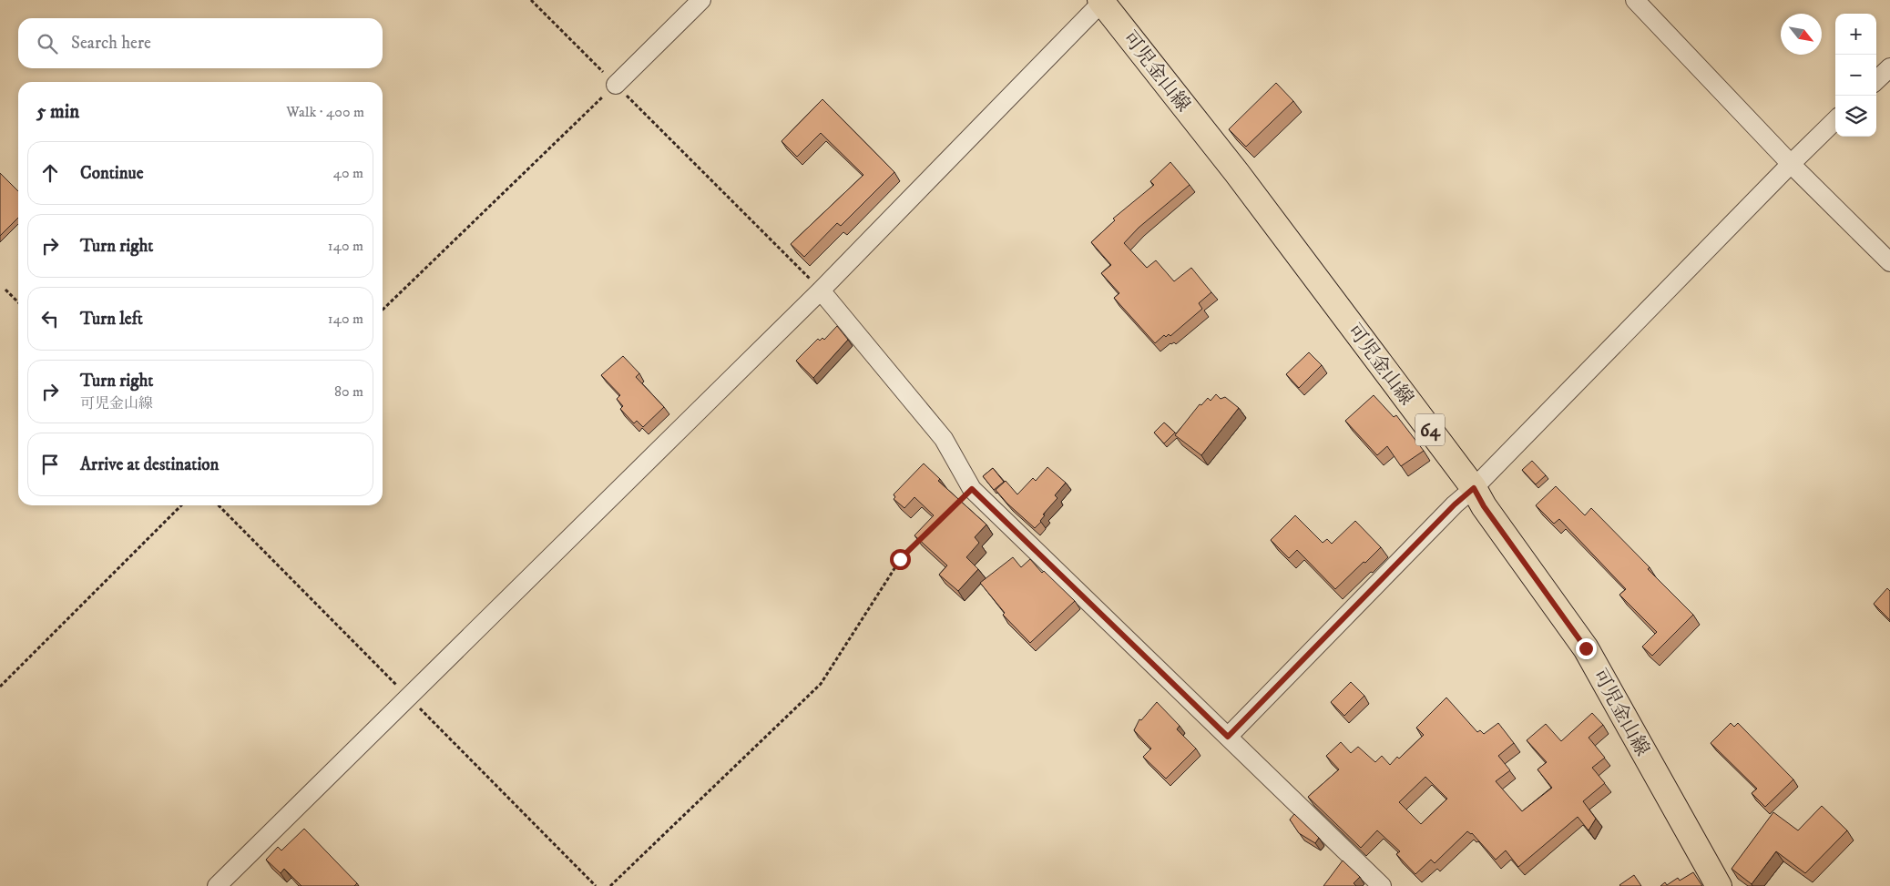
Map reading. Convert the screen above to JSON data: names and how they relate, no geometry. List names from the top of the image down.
{
  "streets": {
    "main road": ["可児金山線", "64"]
  },
  "north": "bottom right",
  "page": {
    "map_buttons": ["+", "−"],
    "search": "Search here",
    "heading": ["5 min", "Walk · 400 m"],
    "list": [
      ["Continue", "40 m"],
      ["Turn right", "140 m"],
      ["Turn left", "140 m"],
      ["Turn right", "可児金山線", "80 m"],
      "Arrive at destination"
    ]
  }
}
